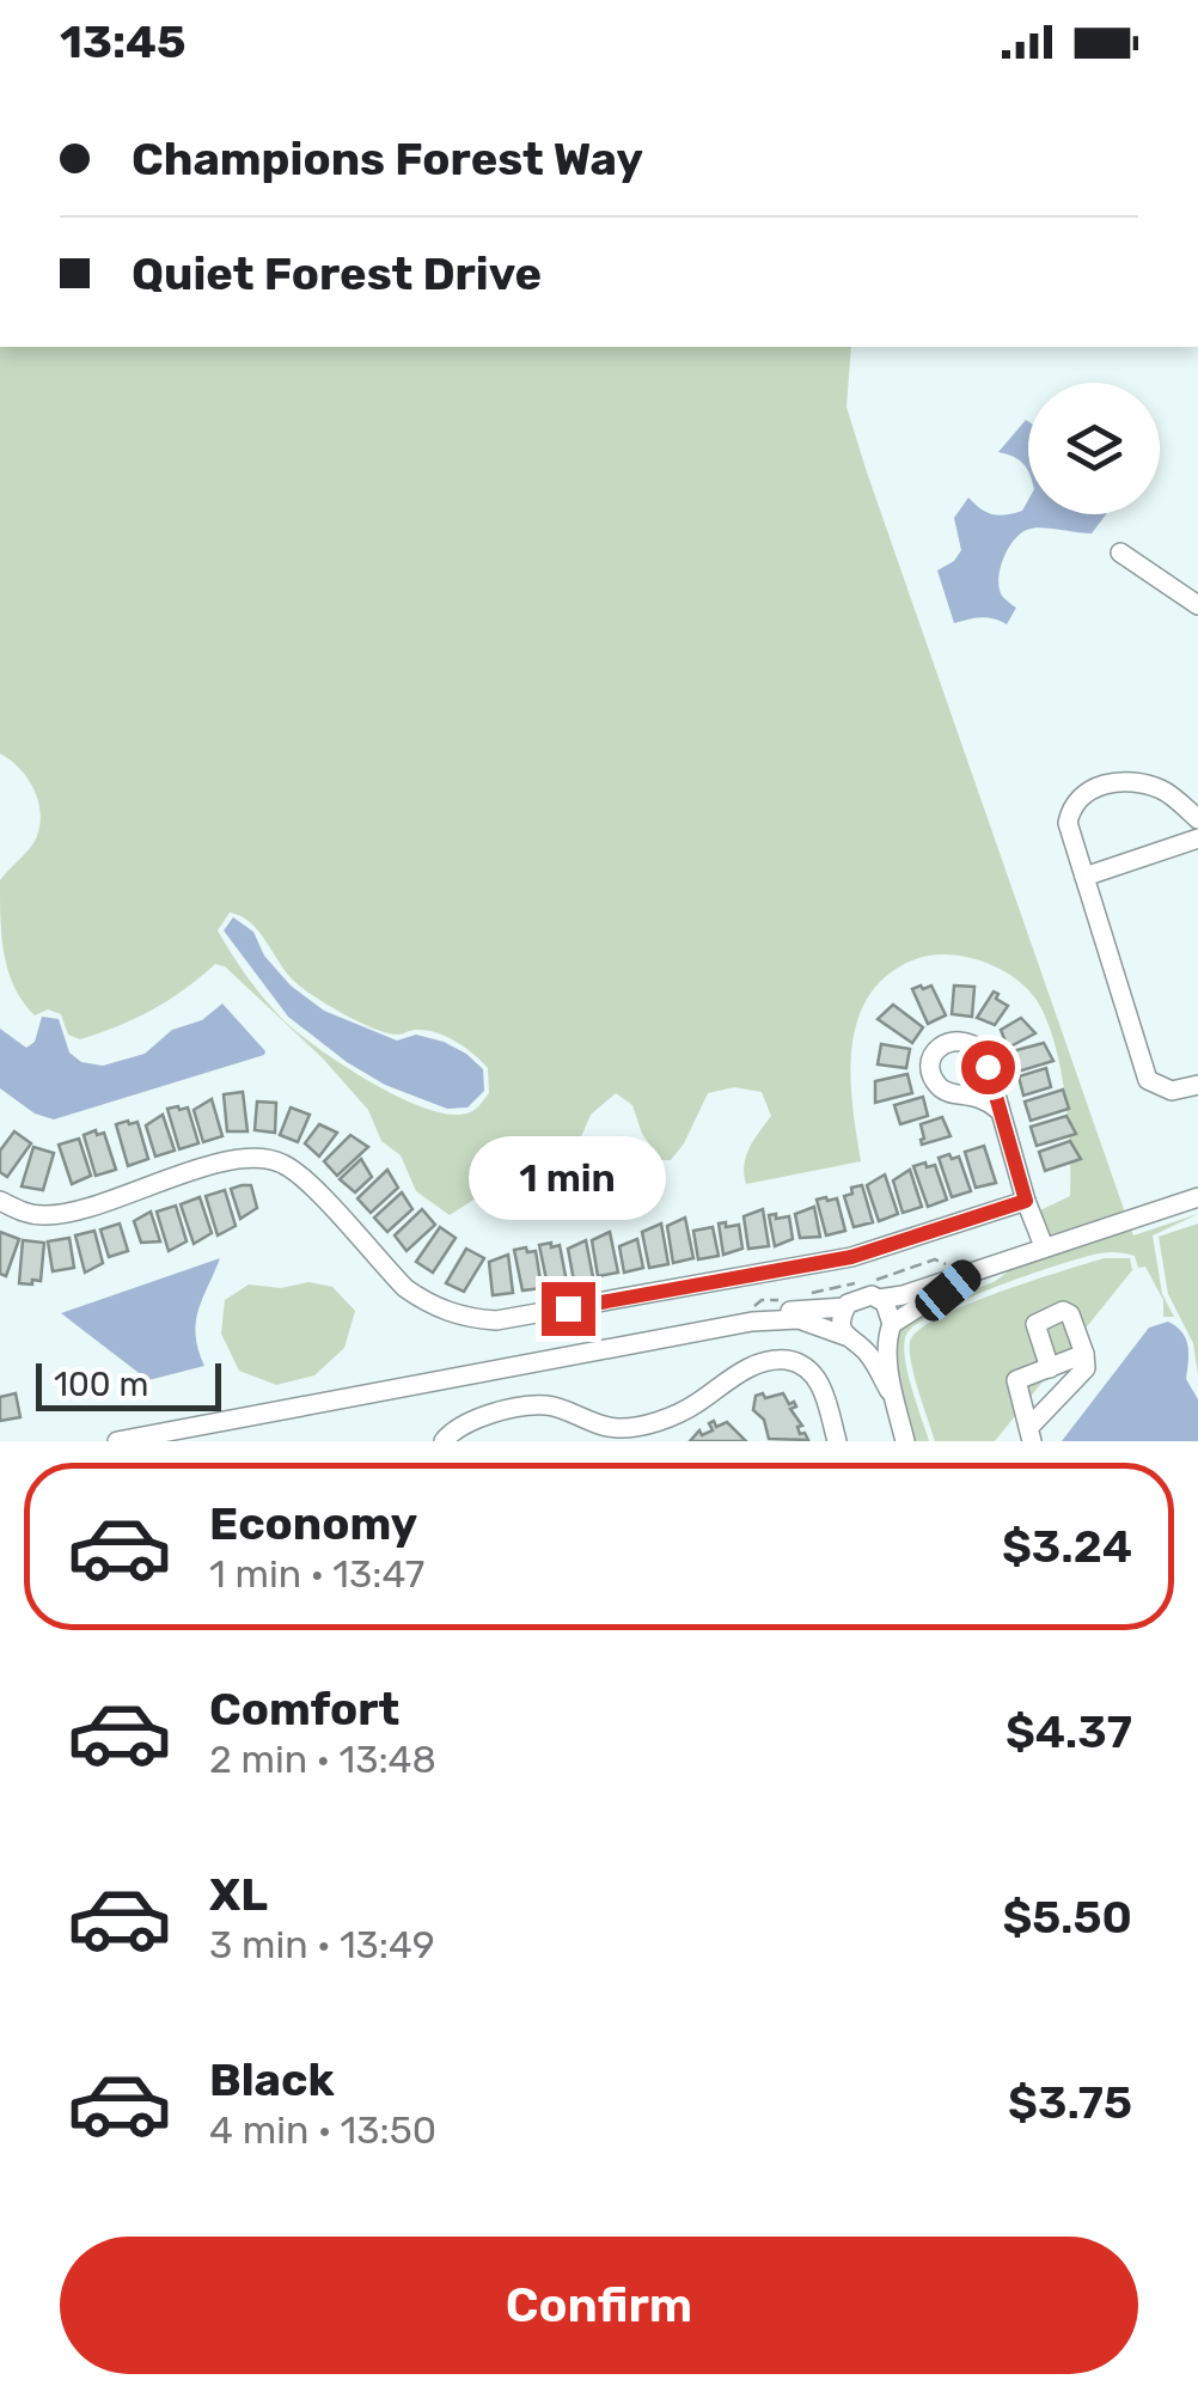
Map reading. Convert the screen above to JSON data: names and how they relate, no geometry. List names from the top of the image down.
{
  "scale_bar": "100 m",
  "page": {
    "status": "13:45",
    "banner": ["Champions Forest Way", "Quiet Forest Drive"],
    "bubble": "1 min",
    "scale": "100 m",
    "list": [
      {
        "name": "Economy",
        "note": "1 min · 13:47",
        "value": "$3.24"
      },
      {
        "name": "Comfort",
        "note": "2 min · 13:48",
        "value": "$4.37"
      },
      {
        "name": "XL",
        "note": "3 min · 13:49",
        "value": "$5.50"
      },
      {
        "name": "Black",
        "note": "4 min · 13:50",
        "value": "$3.75"
      }
    ],
    "buttons": "Confirm"
  }
}
